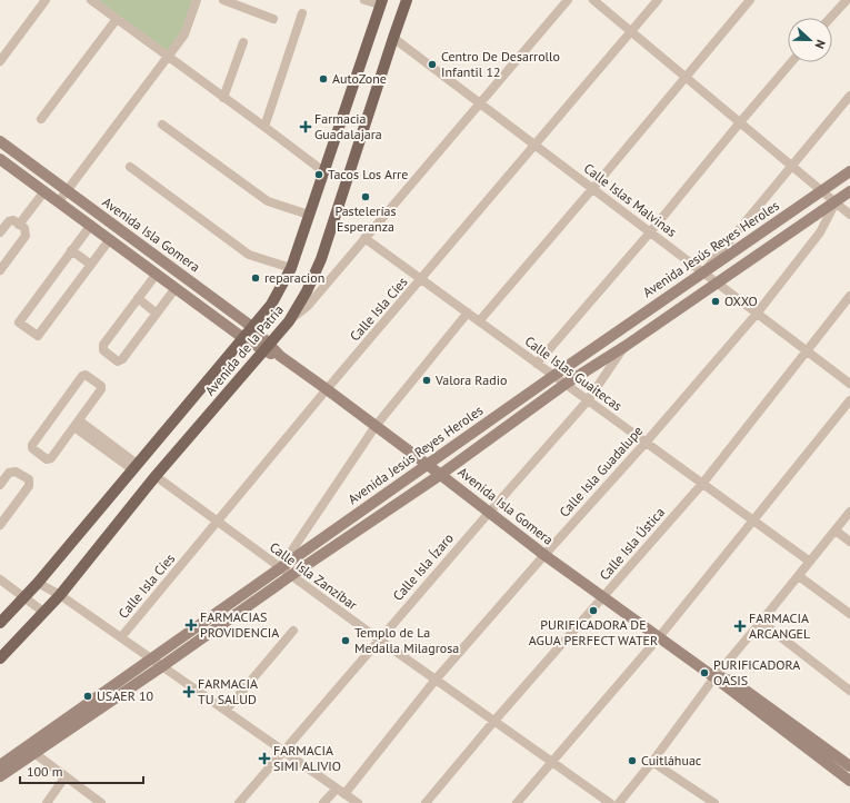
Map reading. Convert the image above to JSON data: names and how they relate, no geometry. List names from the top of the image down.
{
  "streets": {
    "main road": ["Avenida de la Patria"],
    "street": [
      "Calle Islas Malvinas",
      "Avenida Isla Gomera",
      "Avenida Jesús Reyes Heroles",
      "Calle Isla Cíes",
      "Calle Islas Guaitecas",
      "Calle Isla Guadalupe",
      "Calle Isla Ústica",
      "Calle Isla Ízaro",
      "Calle Isla Zanzíbar"
    ]
  },
  "crossings": [
    ["Calle Islas Malvinas", "Avenida Jesús Reyes Heroles"],
    ["Calle Islas Malvinas", "Calle Isla Cíes"],
    ["Calle Islas Malvinas", "Avenida de la Patria"],
    ["Calle Islas Malvinas", "Calle Isla Guadalupe"],
    ["Calle Islas Malvinas", "Calle Isla Ústica"],
    ["Avenida Isla Gomera", "Avenida Jesús Reyes Heroles"],
    ["Avenida Isla Gomera", "Calle Isla Cíes"],
    ["Avenida Isla Gomera", "Avenida de la Patria"],
    ["Avenida Isla Gomera", "Calle Isla Guadalupe"],
    ["Avenida Isla Gomera", "Calle Isla Ústica"],
    ["Avenida Isla Gomera", "Calle Isla Ízaro"],
    ["Avenida Jesús Reyes Heroles", "Calle Islas Guaitecas"],
    ["Avenida Jesús Reyes Heroles", "Calle Isla Guadalupe"],
    ["Avenida Jesús Reyes Heroles", "Calle Isla Ízaro"],
    ["Avenida Jesús Reyes Heroles", "Calle Isla Zanzíbar"],
    ["Calle Isla Cíes", "Calle Islas Guaitecas"],
    ["Calle Isla Cíes", "Calle Isla Zanzíbar"],
    ["Avenida de la Patria", "Calle Isla Zanzíbar"],
    ["Calle Islas Guaitecas", "Calle Isla Guadalupe"],
    ["Calle Islas Guaitecas", "Calle Isla Ústica"],
    ["Calle Islas Guaitecas", "Calle Isla Ízaro"],
    ["Calle Isla Guadalupe", "Calle Isla Zanzíbar"],
    ["Calle Isla Ústica", "Calle Isla Zanzíbar"],
    ["Calle Isla Ízaro", "Calle Isla Zanzíbar"]
  ],
  "places": {
    "other": [
      "Centro De Desarrollo Infantil 12",
      "AutoZone",
      "Tacos Los Arre",
      "Pastelerías Esperanza",
      "reparacion",
      "OXXO",
      "Valora Radio",
      "PURIFICADORA DE AGUA PERFECT WATER",
      "Templo de La Medalla Milagrosa",
      "PURIFICADORA OASIS",
      "USAER 10",
      "Cuitláhuac"
    ],
    "health": [
      "Farmacia Guadalajara",
      "FARMACIAS PROVIDENCIA",
      "FARMACIA ARCANGEL",
      "FARMACIA TU SALUD",
      "FARMACIA SIMI ALIVIO"
    ]
  },
  "scale_bar": "100 m",
  "north": "right"
}
